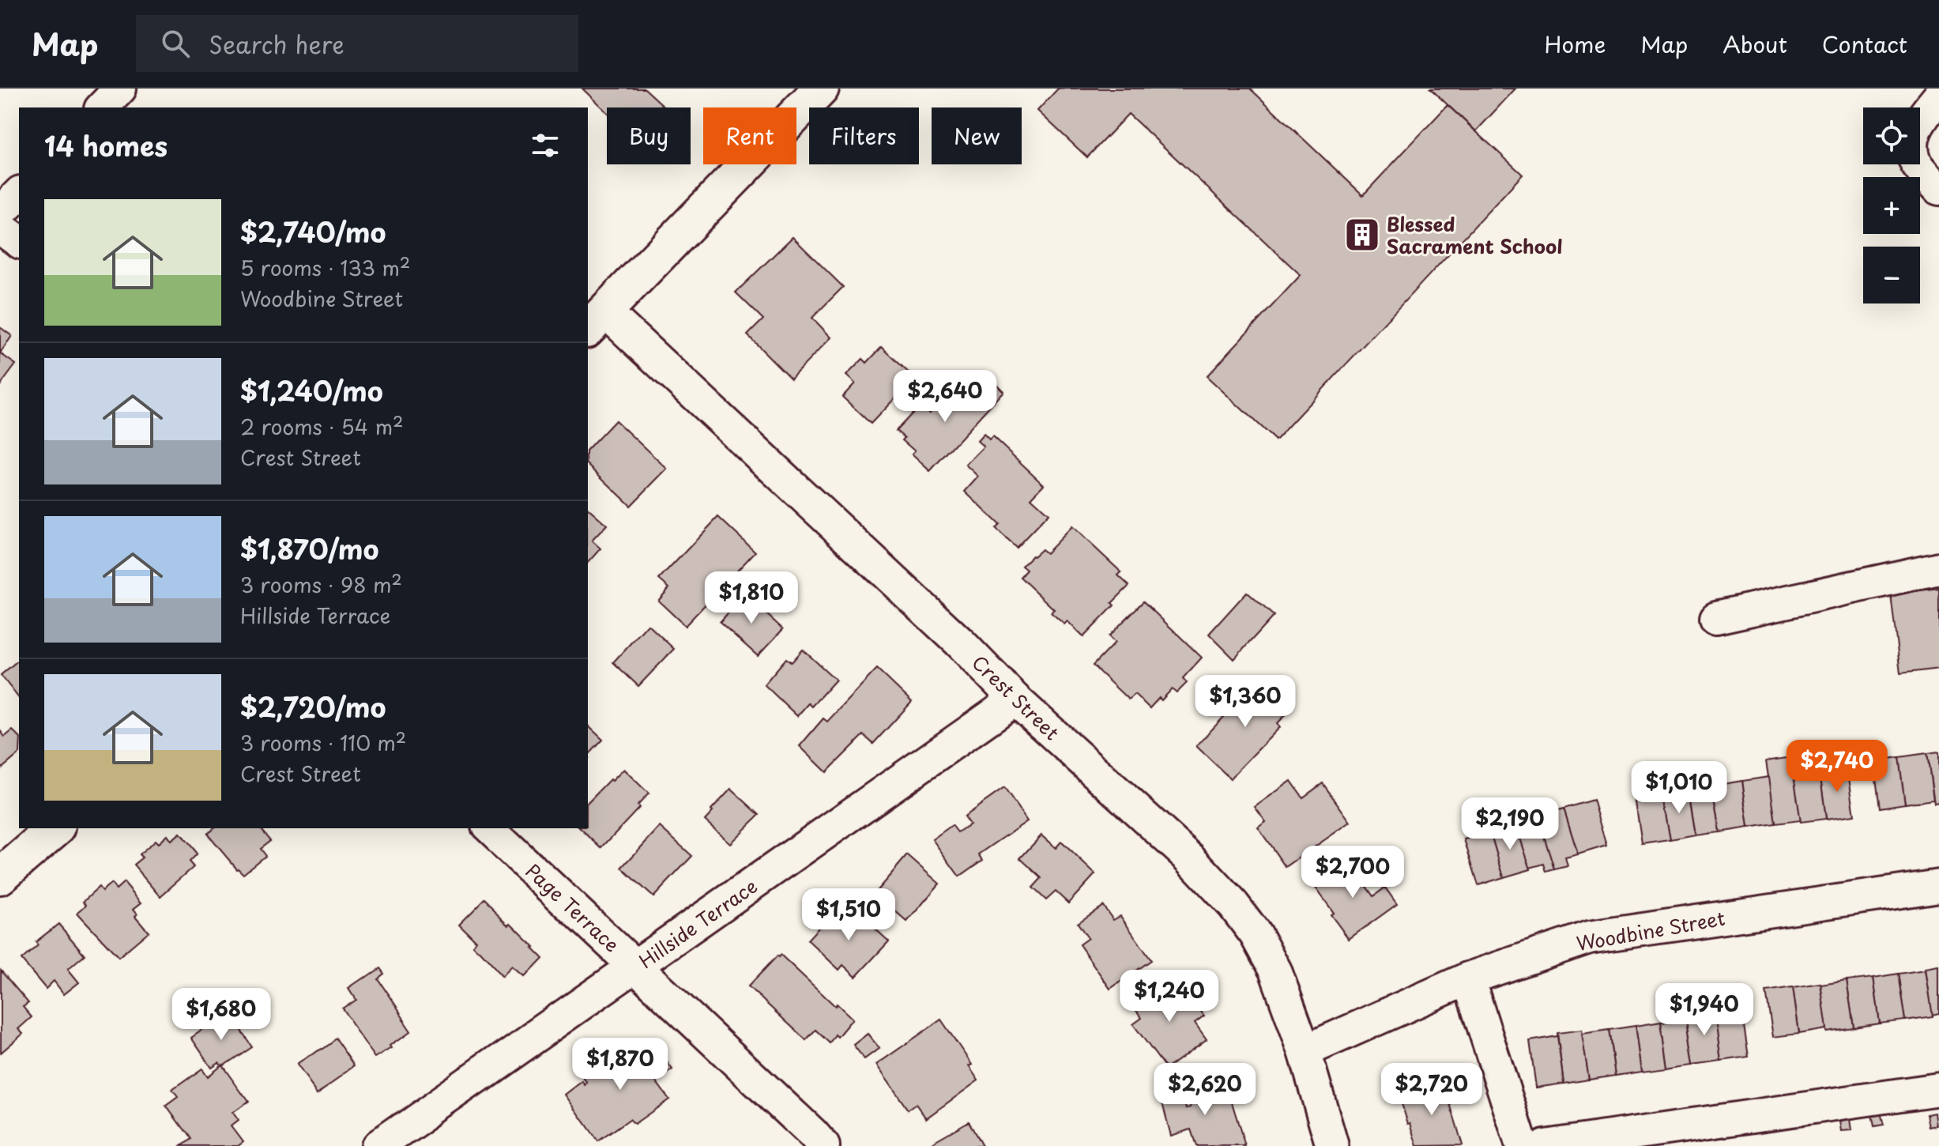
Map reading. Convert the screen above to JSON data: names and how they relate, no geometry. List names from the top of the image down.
{
  "streets": {
    "street": [
      "Crest Street",
      "Page Terrace",
      "Hillside Terrace",
      "Woodbine Street"
    ]
  },
  "crossings": [
    ["Crest Street", "Hillside Terrace"],
    ["Crest Street", "Woodbine Street"],
    ["Page Terrace", "Hillside Terrace"]
  ],
  "places": {
    "building": ["Blessed Sacrament School"]
  },
  "page": {
    "header": "Map",
    "search": "Search here",
    "nav": [
      "Home",
      "Map",
      "About",
      "Contact"
    ],
    "map_buttons": ["+", "−"],
    "chip": [
      "Buy",
      "Rent",
      "Filters",
      "New"
    ],
    "heading": "14 homes",
    "list": [
      {
        "name": "$2,740/mo",
        "note": "5 rooms · 133 m² · Woodbine Street"
      },
      {
        "name": "$1,240/mo",
        "note": "2 rooms · 54 m² · Crest Street"
      },
      {
        "name": "$1,870/mo",
        "note": "3 rooms · 98 m² · Hillside Terrace"
      },
      {
        "name": "$2,720/mo",
        "note": "3 rooms · 110 m² · Crest Street"
      }
    ],
    "price": [
      "$2,640",
      "$1,810",
      "$1,360",
      "$2,740",
      "$1,010",
      "$2,190",
      "$2,700",
      "$1,510",
      "$1,240",
      "$1,940",
      "$1,680",
      "$1,870",
      "$2,620",
      "$2,720"
    ]
  }
}
